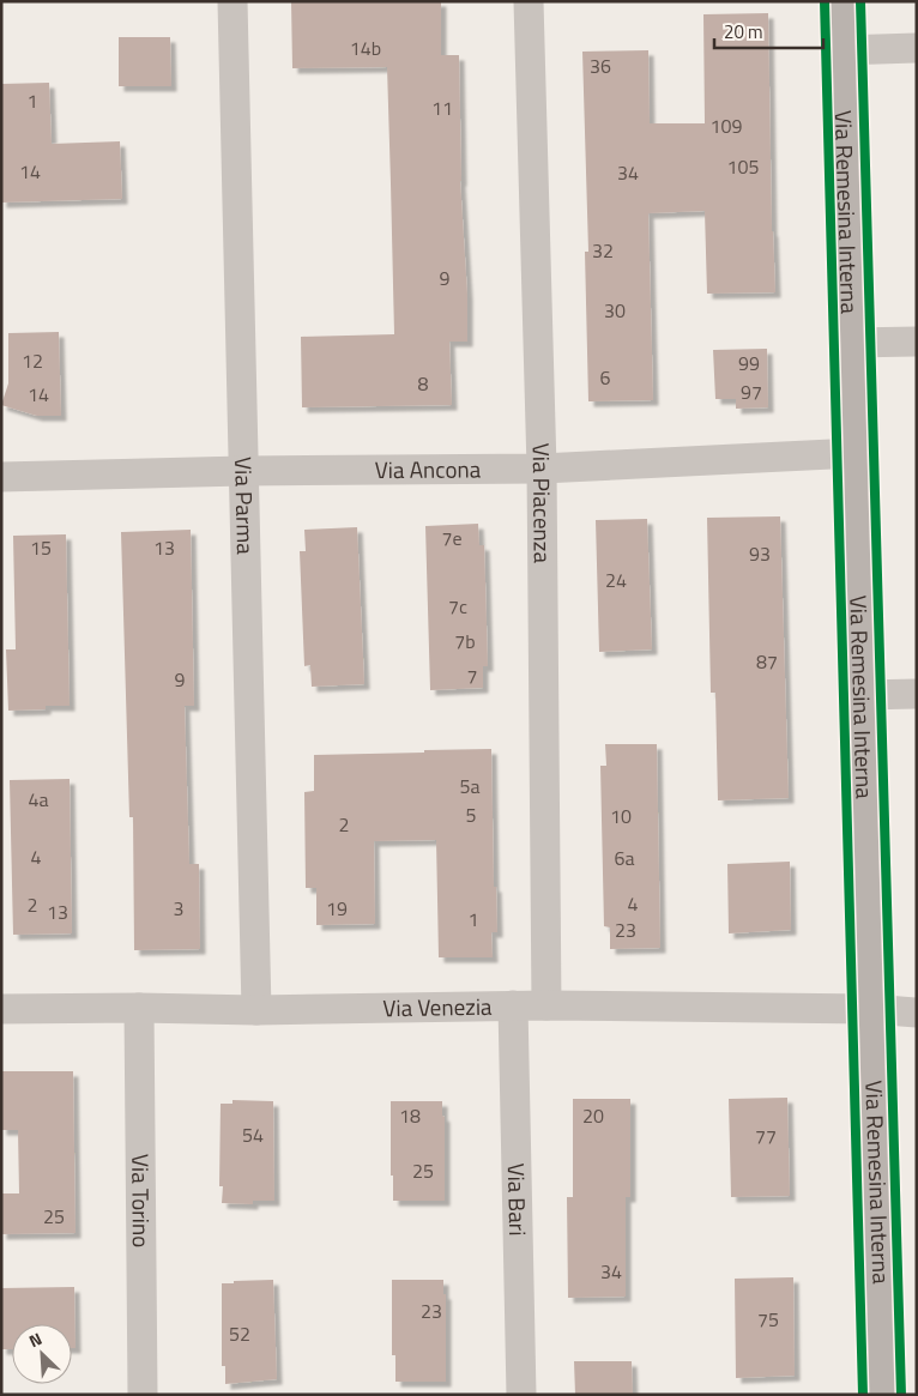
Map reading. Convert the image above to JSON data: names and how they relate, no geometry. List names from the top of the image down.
{
  "streets": {
    "street": [
      "Via Remesina Interna",
      "Via Ancona",
      "Via Piacenza",
      "Via Parma",
      "Via Venezia",
      "Via Torino",
      "Via Bari"
    ]
  },
  "crossings": [
    ["Via Remesina Interna", "Via Ancona"],
    ["Via Remesina Interna", "Via Venezia"],
    ["Via Ancona", "Via Piacenza"],
    ["Via Ancona", "Via Parma"],
    ["Via Piacenza", "Via Venezia"],
    ["Via Parma", "Via Venezia"],
    ["Via Venezia", "Via Torino"],
    ["Via Venezia", "Via Bari"]
  ],
  "house_numbers": [
    "14b",
    "36",
    "1",
    "11",
    "109",
    "105",
    "14",
    "34",
    "32",
    "9",
    "30",
    "12",
    "99",
    "6",
    "8",
    "97",
    "14",
    "7e",
    "15",
    "13",
    "93",
    "24",
    "7c",
    "7b",
    "87",
    "7",
    "9",
    "5a",
    "4a",
    "5",
    "10",
    "2",
    "4",
    "6a",
    "4",
    "2",
    "3",
    "19",
    "13",
    "1",
    "23",
    "18",
    "20",
    "54",
    "77",
    "25",
    "25",
    "34",
    "23",
    "75",
    "52"
  ],
  "scale_bar": "20 m",
  "north": "top left"
}
